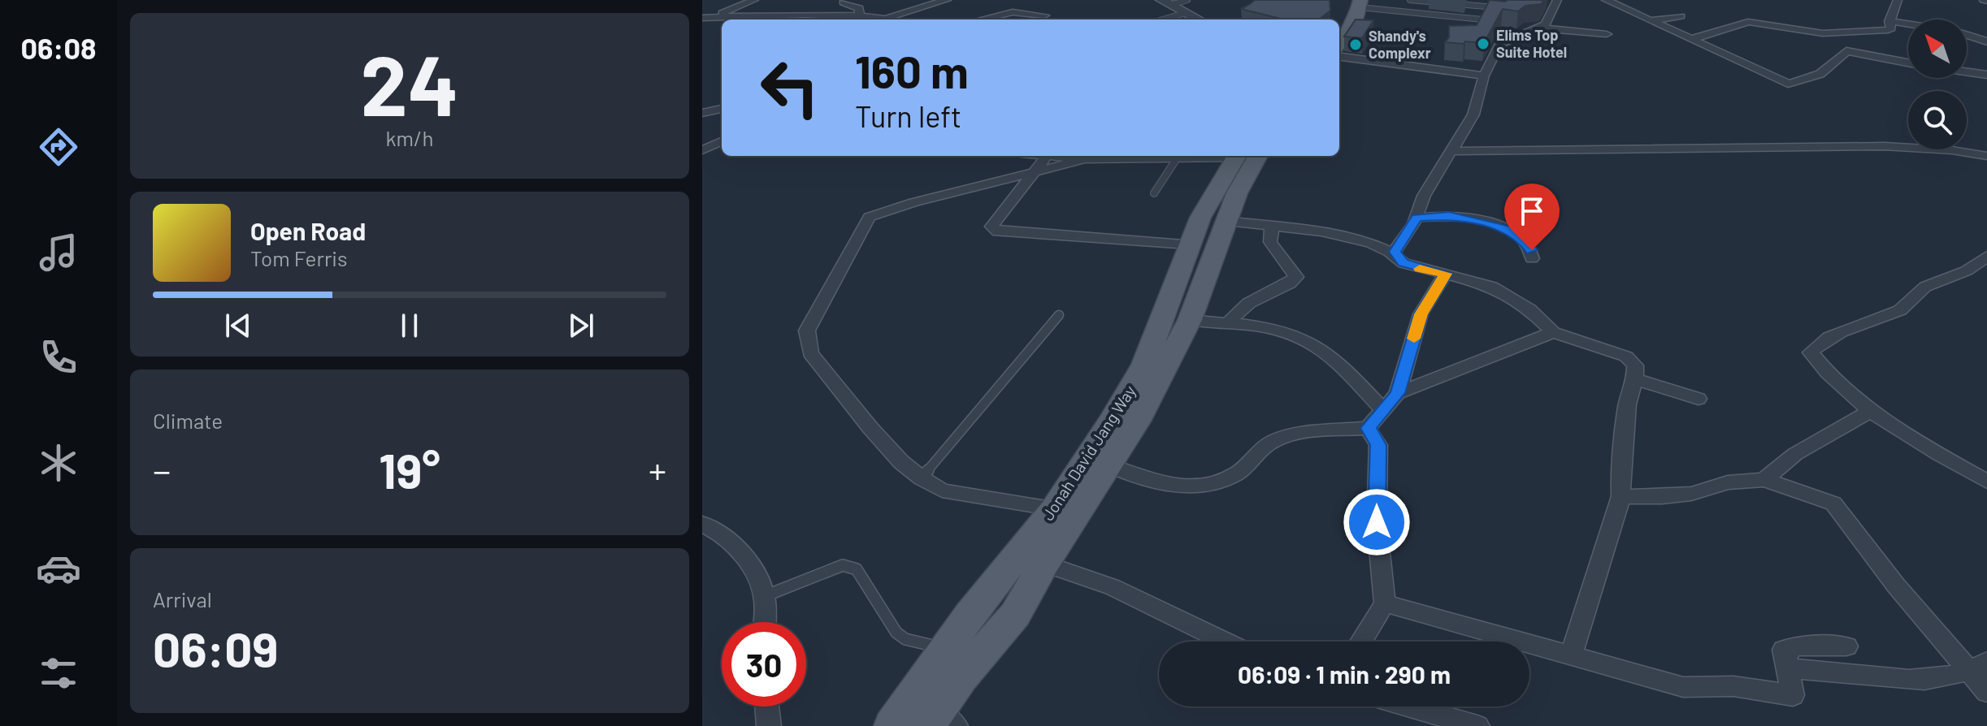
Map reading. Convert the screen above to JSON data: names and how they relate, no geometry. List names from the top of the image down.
{
  "streets": {
    "main road": ["Jonah David Jang Way"]
  },
  "places": ["Elims Top Suite Hotel", "Shandy's Complexr"],
  "north": "top left",
  "page": {
    "tabs": "06:08",
    "tile": [
      ["24", "km/h"],
      "Climate",
      ["Arrival", "06:09"]
    ],
    "turn": ["160 m", "Turn left"],
    "song": ["Open Road", "Tom Ferris"],
    "heat": ["−", "19°", "+"],
    "limit": "30",
    "trip": "06:09 · 1 min · 290 m"
  }
}
